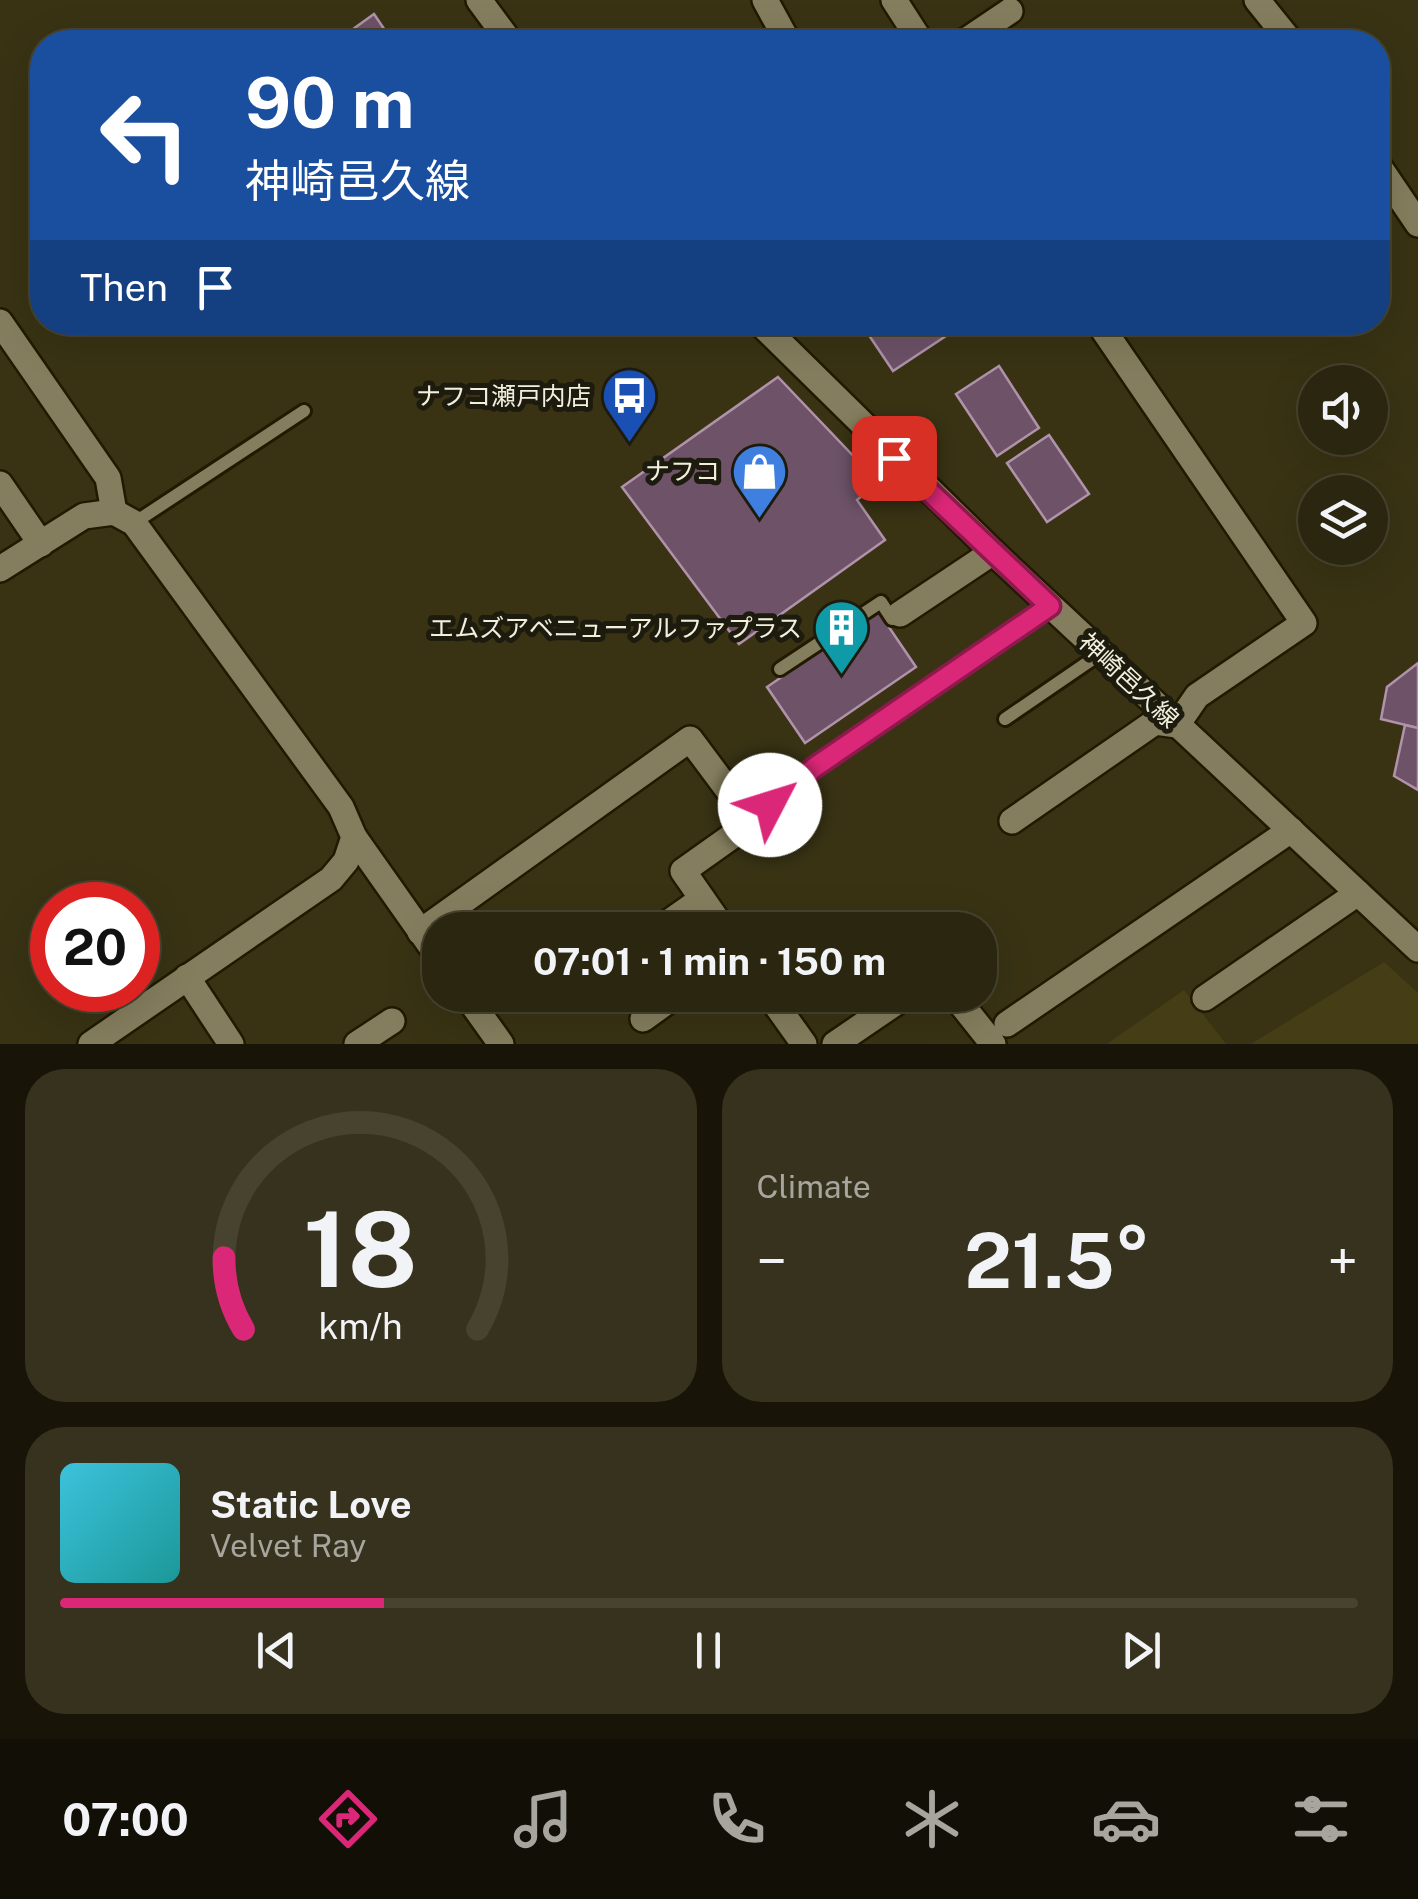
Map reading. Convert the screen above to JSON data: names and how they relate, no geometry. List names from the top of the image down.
{
  "streets": {
    "street": ["神崎邑久線"]
  },
  "places": {
    "bus stop": ["ナフコ瀬戸内店"],
    "shop": ["ナフコ"],
    "building": ["エムズアベニューアルファプラス"]
  },
  "page": {
    "turn": ["90 m", "神崎邑久線"],
    "then": "Then",
    "limit": "20",
    "trip": "07:01 · 1 min · 150 m",
    "tile": "Climate",
    "heat": ["−", "21.5°", "+"],
    "song": ["Static Love", "Velvet Ray"],
    "tabs": "07:00",
    "gauge": ["18", "km/h"]
  }
}
